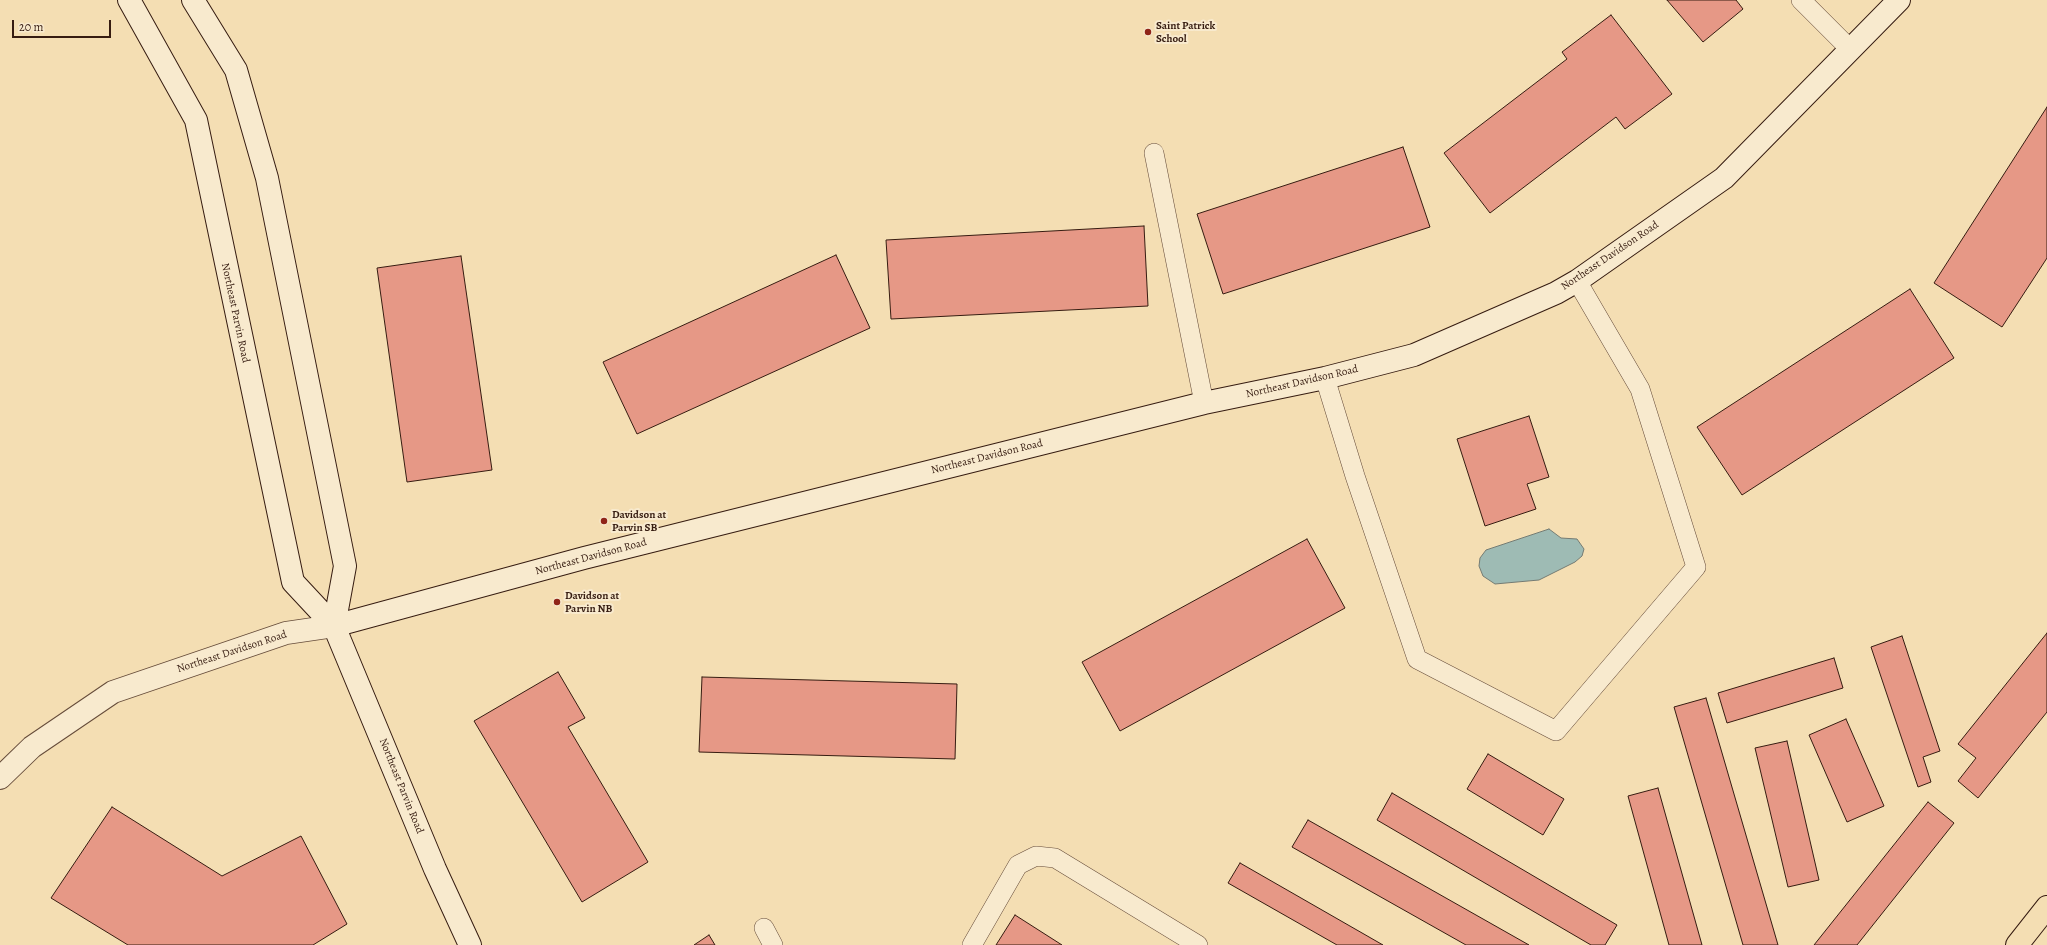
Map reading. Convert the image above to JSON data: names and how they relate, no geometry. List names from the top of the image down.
{
  "streets": {
    "street": ["Northeast Davidson Road", "Northeast Parvin Road"]
  },
  "crossings": [
    ["Northeast Davidson Road", "Northeast Parvin Road"]
  ],
  "places": ["Saint Patrick School", "Davidson at Parvin SB", "Davidson at Parvin NB"],
  "scale_bar": "20 m"
}
